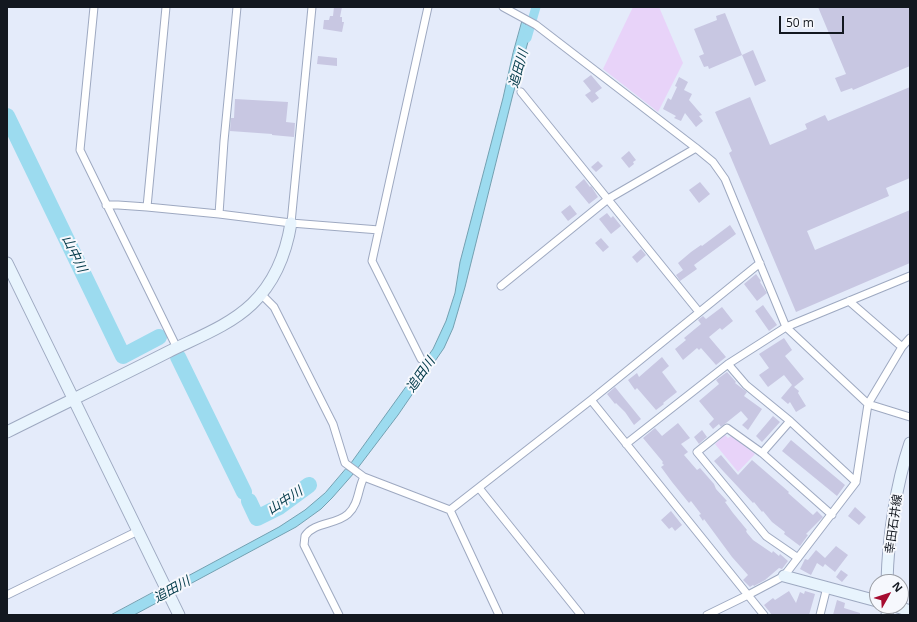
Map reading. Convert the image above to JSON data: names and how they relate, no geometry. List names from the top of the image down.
{
  "streets": {
    "street": ["幸田石井線"]
  },
  "water": ["追田川", "山中川"],
  "scale_bar": "50 m",
  "north": "top right"
}
